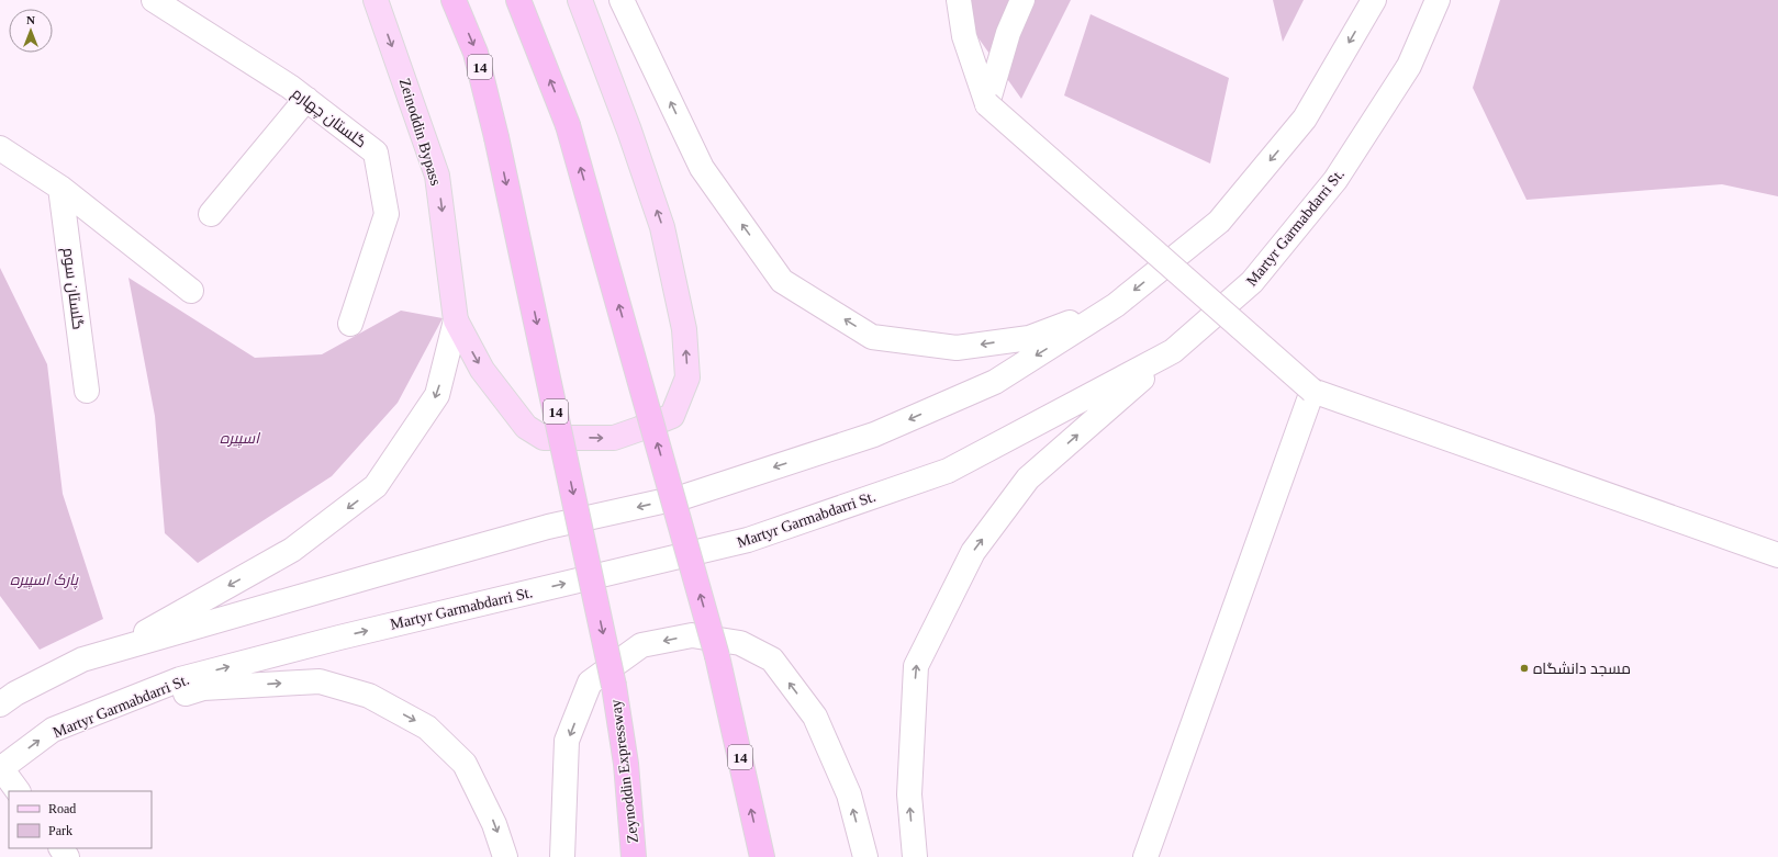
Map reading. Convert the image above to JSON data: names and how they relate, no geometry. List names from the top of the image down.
{
  "streets": {
    "highway": ["14", "Zeynoddin Expressway"],
    "main road": [
      "گلستان چهارم",
      "Zeinoddin Bypass",
      "Martyr Garmabdarri St.",
      "گلستان سوم"
    ]
  },
  "one_way": ["Zeinoddin Bypass"],
  "parks": ["اسپیره", "پارک اسپیره"],
  "places": ["مسجد دانشگاه"],
  "legend": ["Road", "Park"],
  "north": "top"
}
